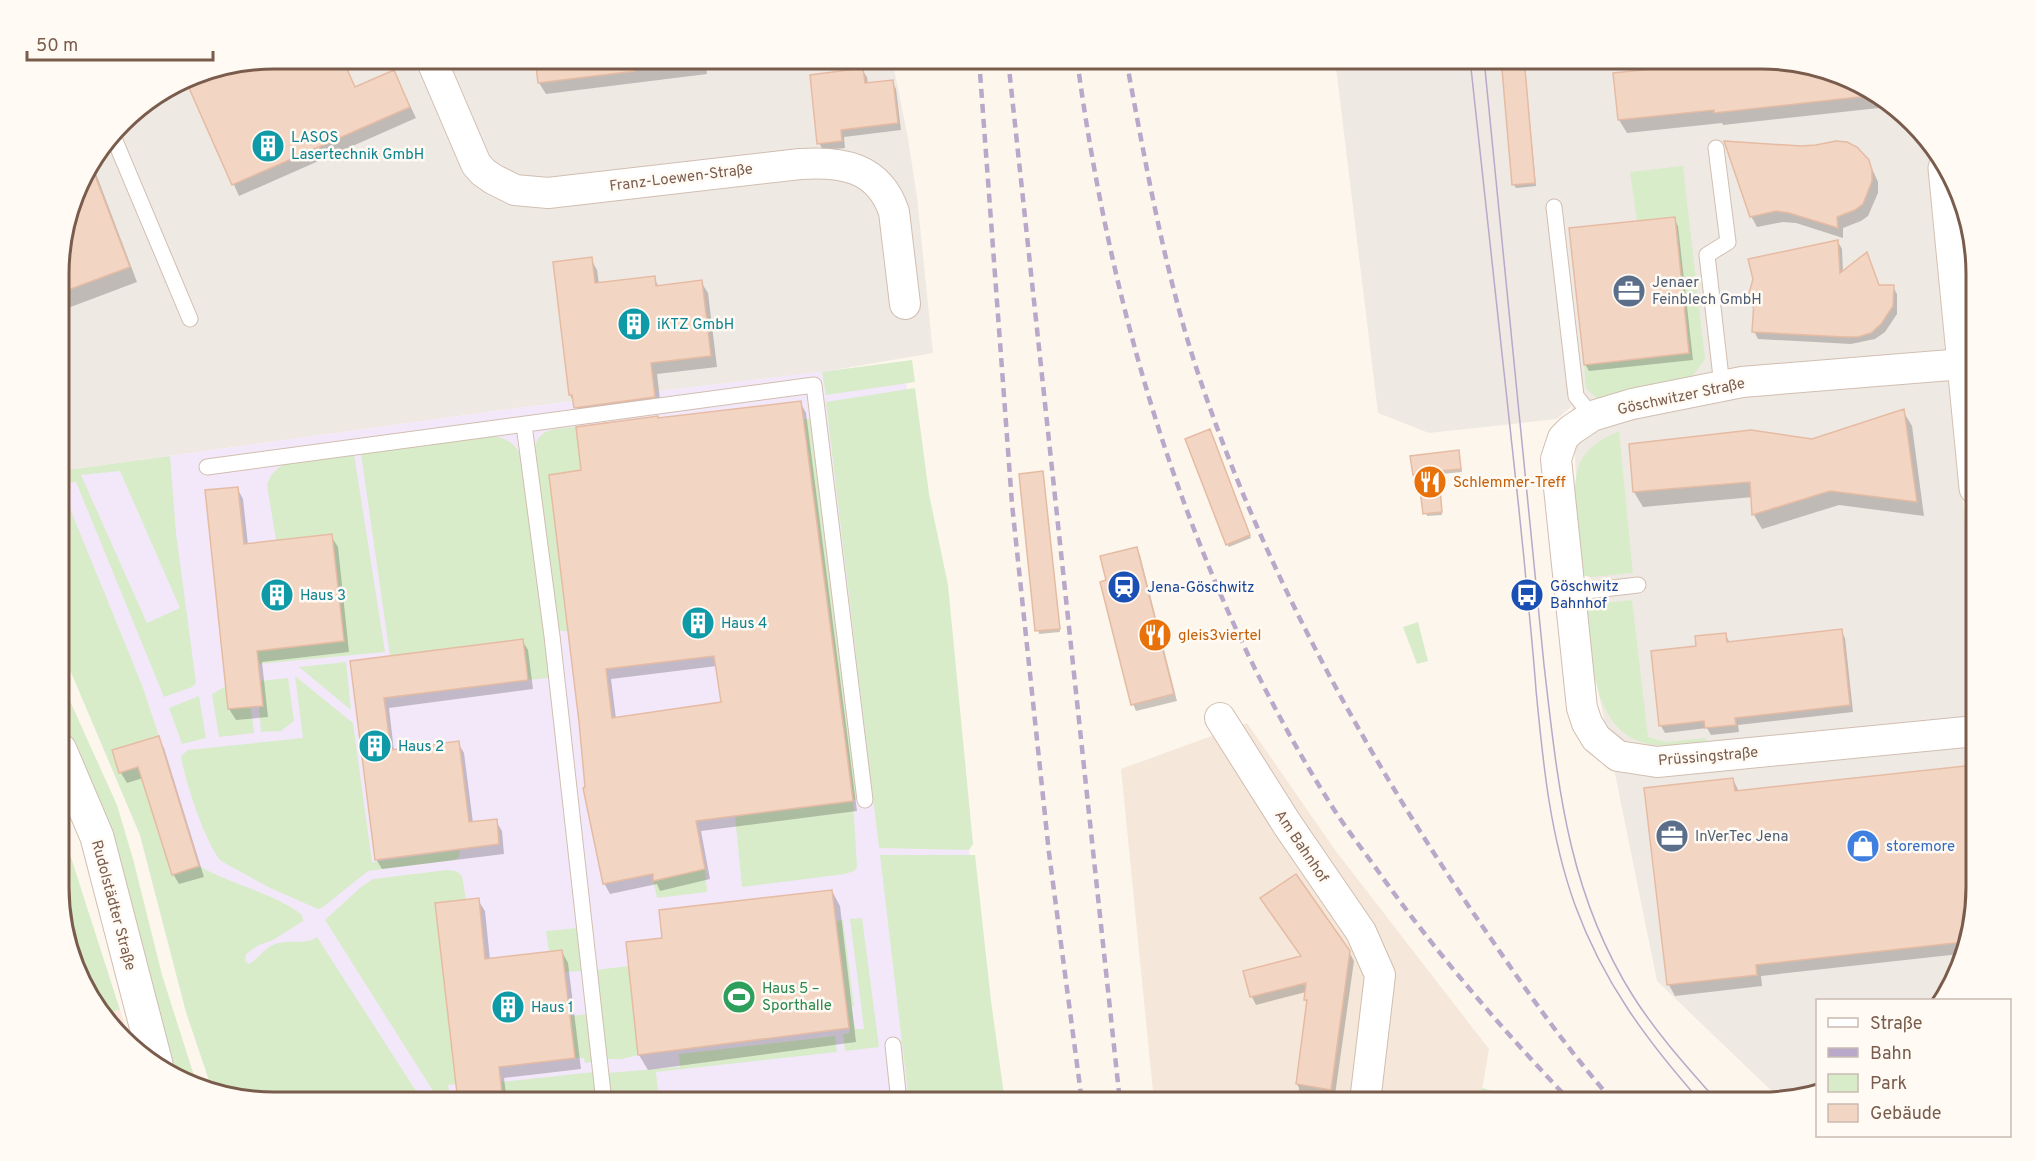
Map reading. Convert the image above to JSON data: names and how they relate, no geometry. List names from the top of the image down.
{
  "streets": {
    "street": [
      "Franz-Loewen-Straße",
      "Göschwitzer Straße",
      "Prüssingstraße",
      "Am Bahnhof",
      "Rudolstädter Straße"
    ]
  },
  "crossings": [
    ["Göschwitzer Straße", "Prüssingstraße"]
  ],
  "places": {
    "building": [
      "LASOS Lasertechnik GmbH",
      "iKTZ GmbH",
      "Haus 3",
      "Haus 4",
      "Haus 2",
      "Haus 1"
    ],
    "office": ["Jenaer Feinblech GmbH", "InVerTec Jena"],
    "restaurant": ["Schlemmer-Treff", "gleis3viertel"],
    "station": ["Jena-Göschwitz"],
    "bus stop": ["Göschwitz Bahnhof"],
    "shop": ["storemore"],
    "sports": ["Haus 5 – Sporthalle"]
  },
  "legend": [
    "Straße",
    "Bahn",
    "Park",
    "Gebäude"
  ],
  "scale_bar": "50 m"
}
